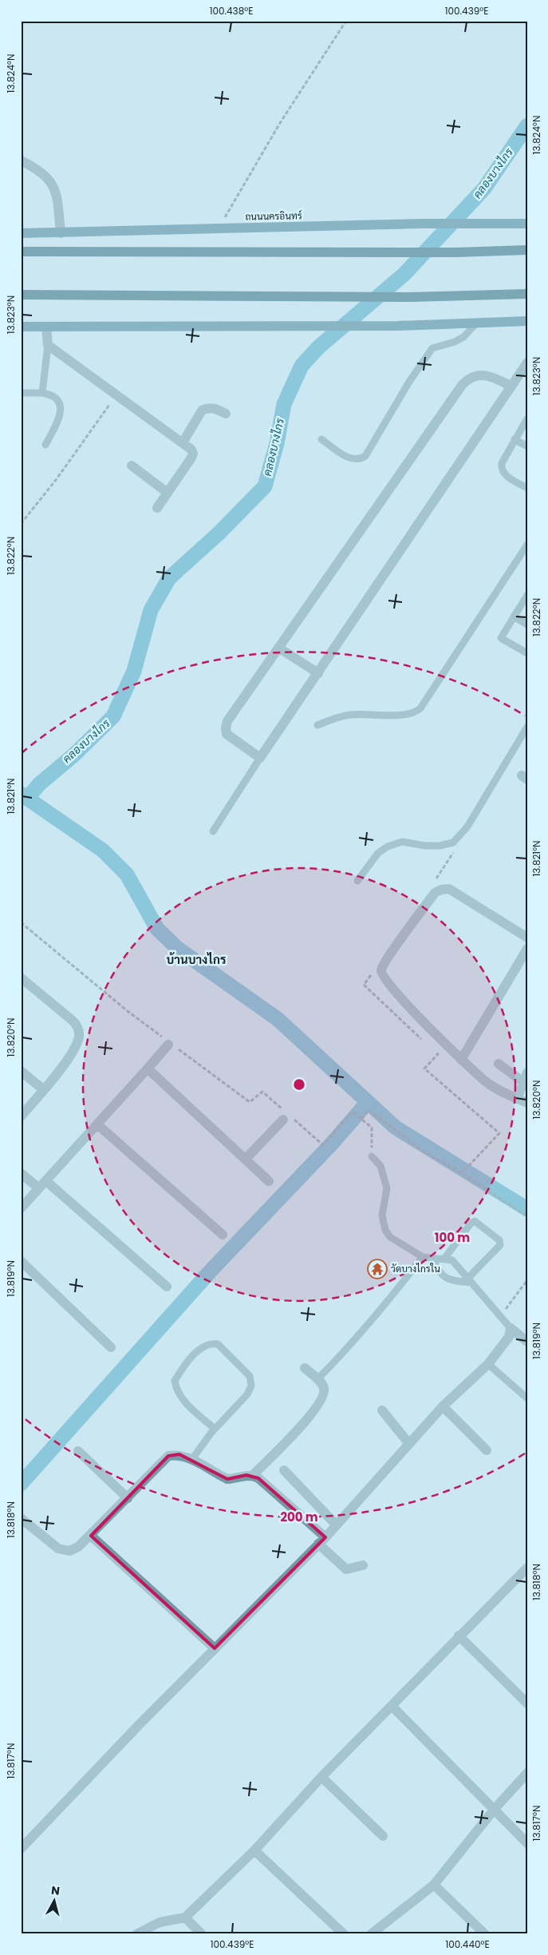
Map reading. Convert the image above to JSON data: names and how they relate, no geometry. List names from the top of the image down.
{
  "streets": {
    "main road": ["ถนนนครอินทร์"]
  },
  "districts": ["บ้านบางไกร"],
  "water": ["คลองบางไกร"],
  "places": {
    "temple": ["วัดบางไกรใน"]
  },
  "north": "top",
  "coordinates": [
    "100.438°E",
    "100.439°E",
    "13.824°N",
    "13.823°N",
    "13.822°N",
    "13.821°N",
    "13.820°N",
    "13.819°N",
    "13.818°N",
    "13.817°N",
    "100.440°E"
  ],
  "rings": ["100 m", "200 m"]
}
